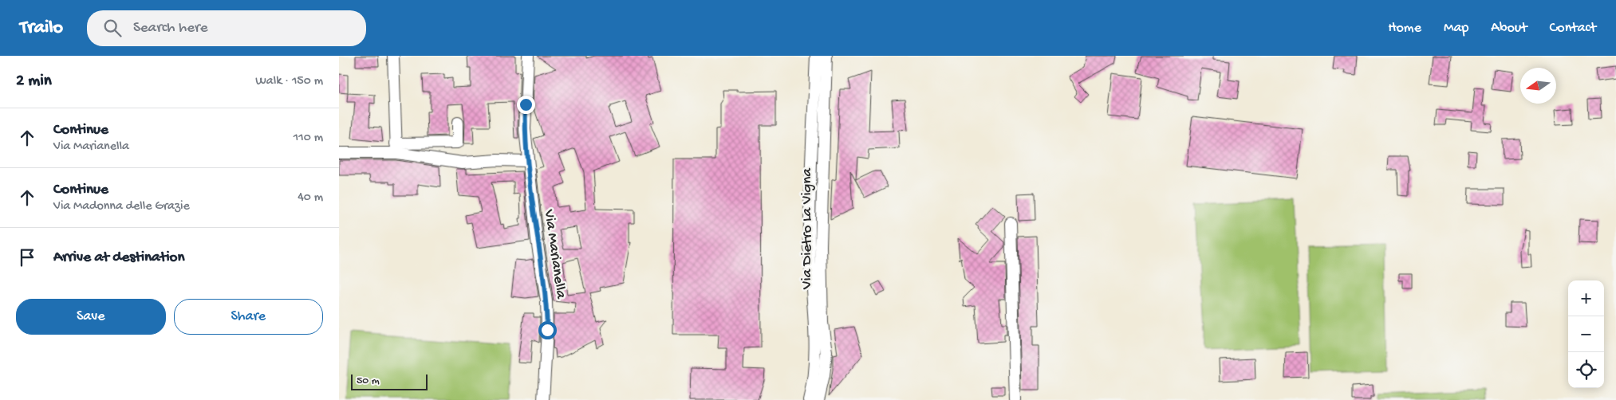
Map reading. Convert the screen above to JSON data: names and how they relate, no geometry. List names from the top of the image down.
{
  "streets": {
    "street": ["Via Dietro La Vigna", "Via Marianella"]
  },
  "scale_bar": "50 m",
  "north": "left",
  "page": {
    "header": "Trailo",
    "search": "Search here",
    "nav": [
      "Home",
      "Map",
      "About",
      "Contact"
    ],
    "heading": ["2 min", "Walk · 150 m"],
    "list": [
      ["Continue", "Via Marianella", "110 m"],
      ["Continue", "Via Madonna delle Grazie", "40 m"],
      "Arrive at destination"
    ],
    "map_buttons": ["+", "−"],
    "buttons": ["Save", "Share"],
    "scale": "50 m"
  }
}
